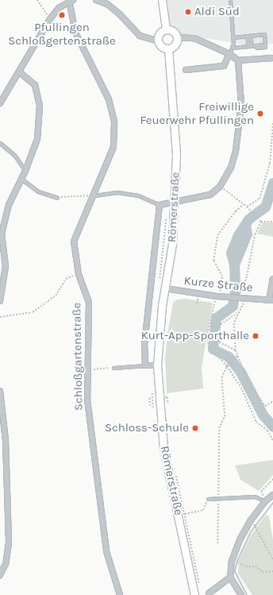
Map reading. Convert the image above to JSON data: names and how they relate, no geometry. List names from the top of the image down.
{
  "streets": {
    "main road": ["Römerstraße"],
    "street": ["Kurze Straße", "Schloßgartenstraße"]
  },
  "crossings": [
    ["Römerstraße", "Kurze Straße"]
  ],
  "places": [
    "Aldi Süd",
    "Pfullingen Schloßgertenstraße",
    "Freiwillige Feuerwehr Pfullingen",
    "Kurt-App-Sporthalle",
    "Schloss-Schule"
  ]
}
